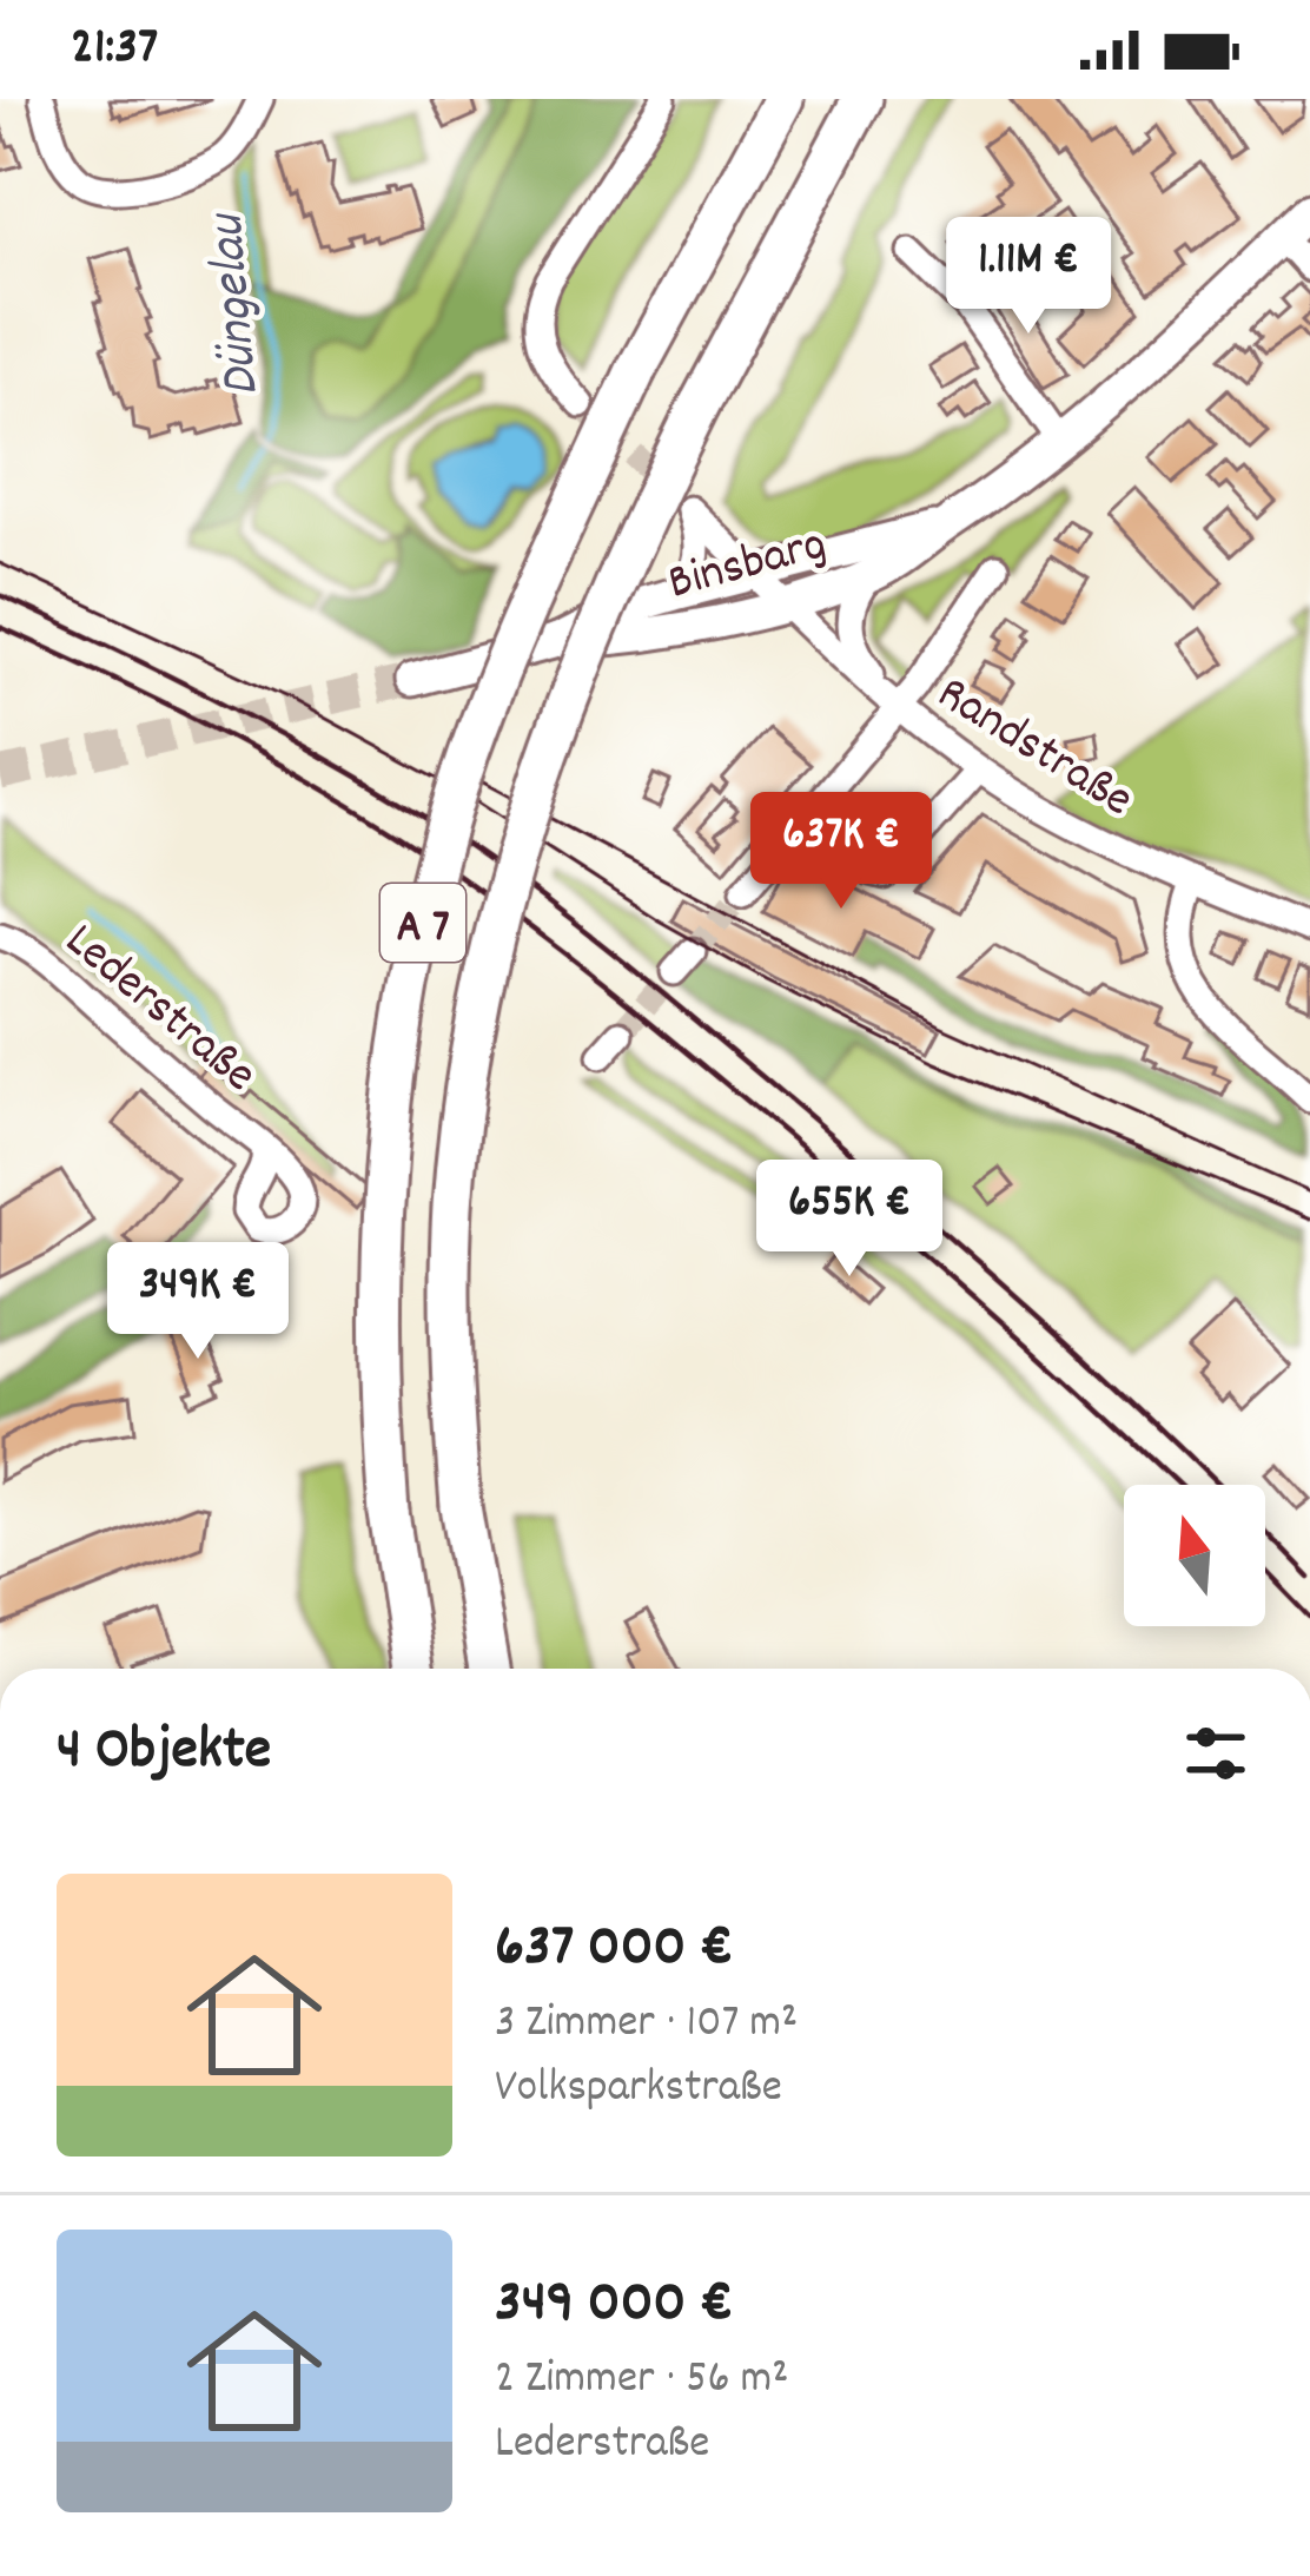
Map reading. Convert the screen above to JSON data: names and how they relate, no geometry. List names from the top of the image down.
{
  "streets": {
    "highway": ["A 7"],
    "main road": ["Binsbarg"],
    "street": ["Randstraße", "Lederstraße"]
  },
  "crossings": [
    ["Binsbarg", "Randstraße"]
  ],
  "water": ["Düngelau"],
  "north": "top",
  "page": {
    "status": "21:37",
    "price": [
      "1.11M €",
      "637K €",
      "655K €",
      "349K €"
    ],
    "heading": "4 Objekte",
    "list": [
      {
        "name": "637 000 €",
        "note": "3 Zimmer · 107 m² · Volksparkstraße"
      },
      {
        "name": "349 000 €",
        "note": "2 Zimmer · 56 m² · Lederstraße"
      }
    ]
  }
}
